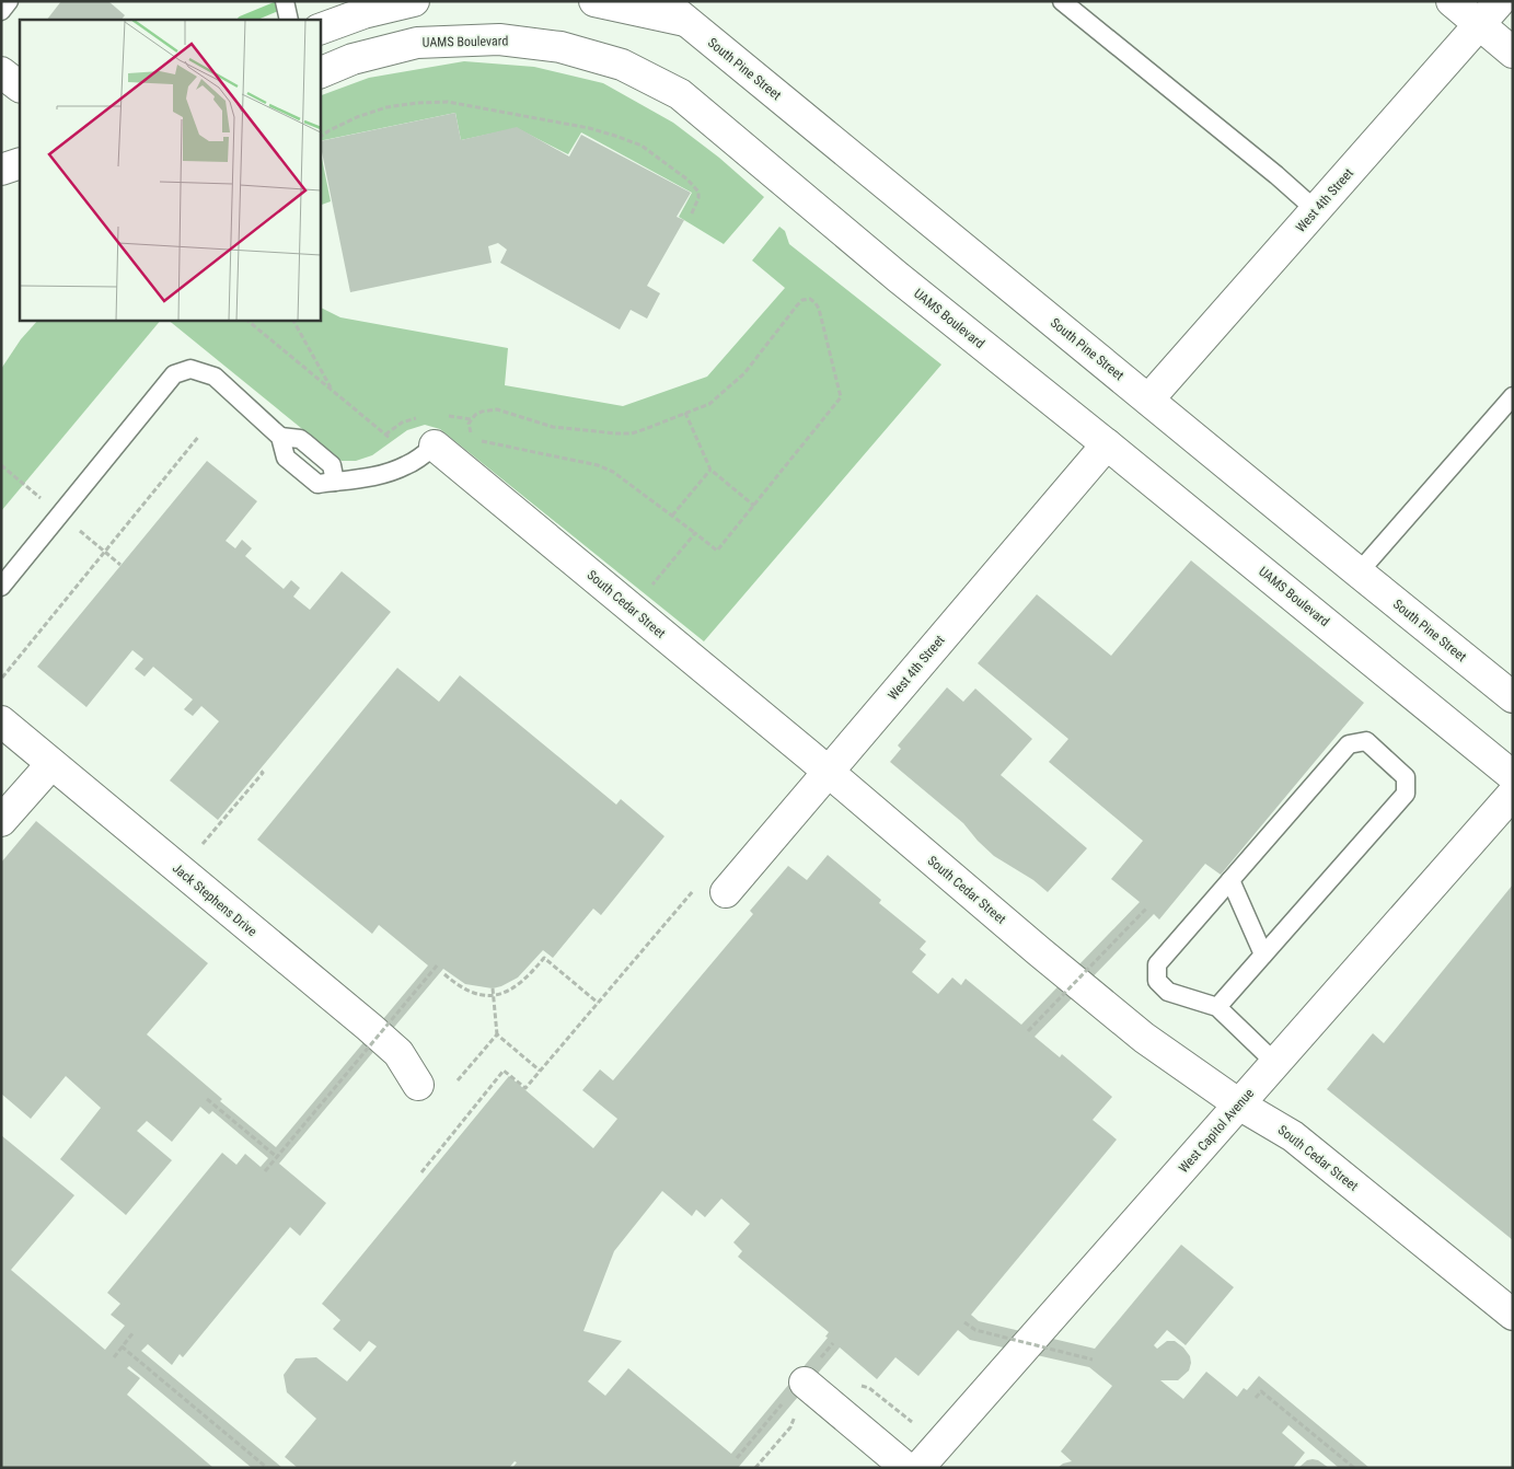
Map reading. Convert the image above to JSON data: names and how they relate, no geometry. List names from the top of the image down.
{
  "streets": {
    "street": [
      "UAMS Boulevard",
      "South Pine Street",
      "West 4th Street",
      "South Cedar Street",
      "Jack Stephens Drive",
      "West Capitol Avenue"
    ]
  },
  "crossings": [
    ["UAMS Boulevard", "West 4th Street"],
    ["South Pine Street", "West 4th Street"],
    ["West 4th Street", "South Cedar Street"],
    ["South Cedar Street", "West Capitol Avenue"]
  ]
}
